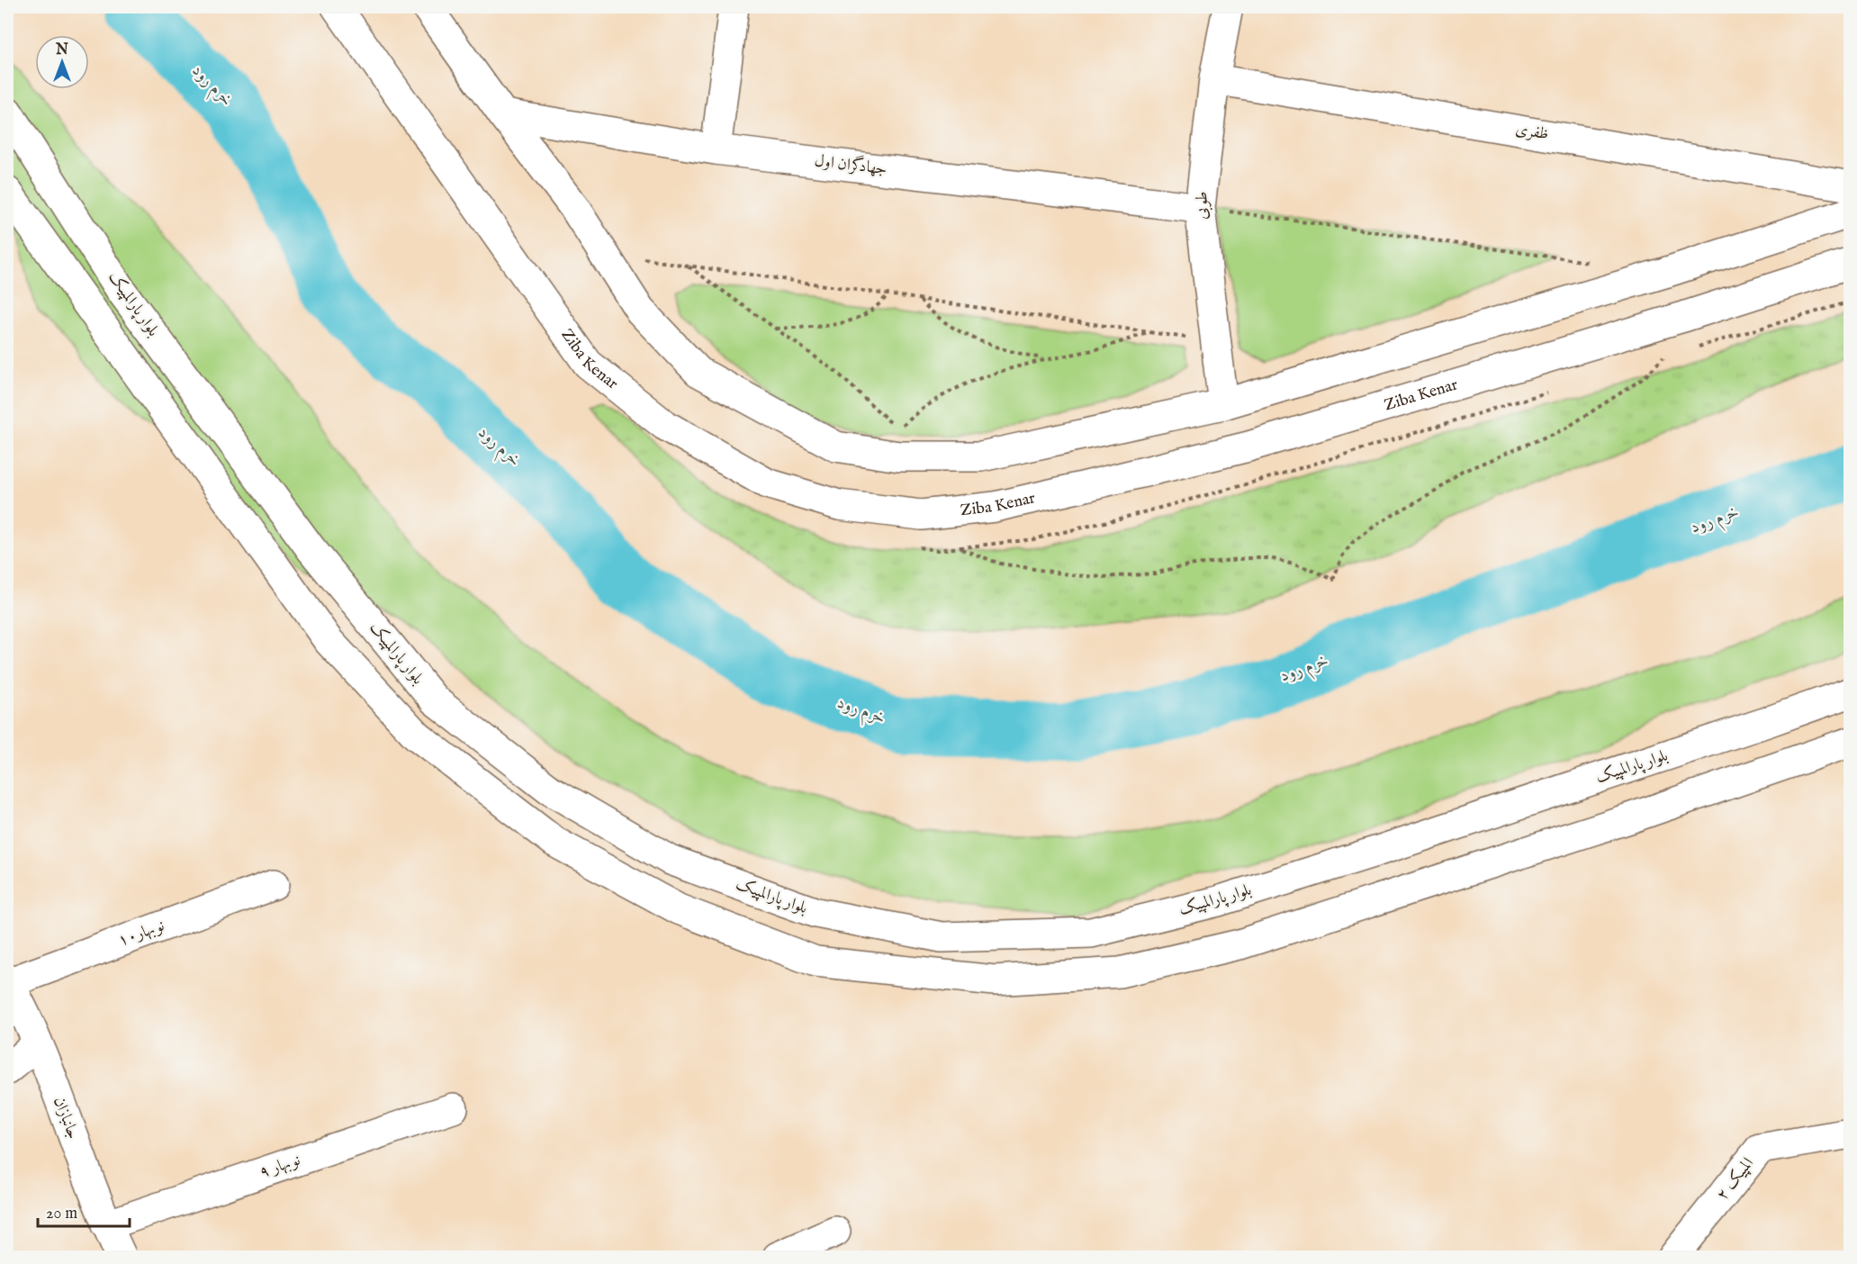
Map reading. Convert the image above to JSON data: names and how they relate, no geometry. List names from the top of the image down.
{
  "streets": {
    "street": [
      "ظفری",
      "جهادگران اول",
      "طوبی",
      "بلوار پارالمپیک",
      "Ziba Kenar",
      "نوبهار۱۰",
      "جانبازان",
      "نوبهار ۹",
      "المپیک ۲"
    ]
  },
  "crossings": [
    ["ظفری", "طوبی"],
    ["جهادگران اول", "طوبی"],
    ["طوبی", "Ziba Kenar"],
    ["نوبهار۱۰", "جانبازان"],
    ["جانبازان", "نوبهار ۹"]
  ],
  "water": ["خرم رود"],
  "scale_bar": "20 m",
  "north": "top"
}
